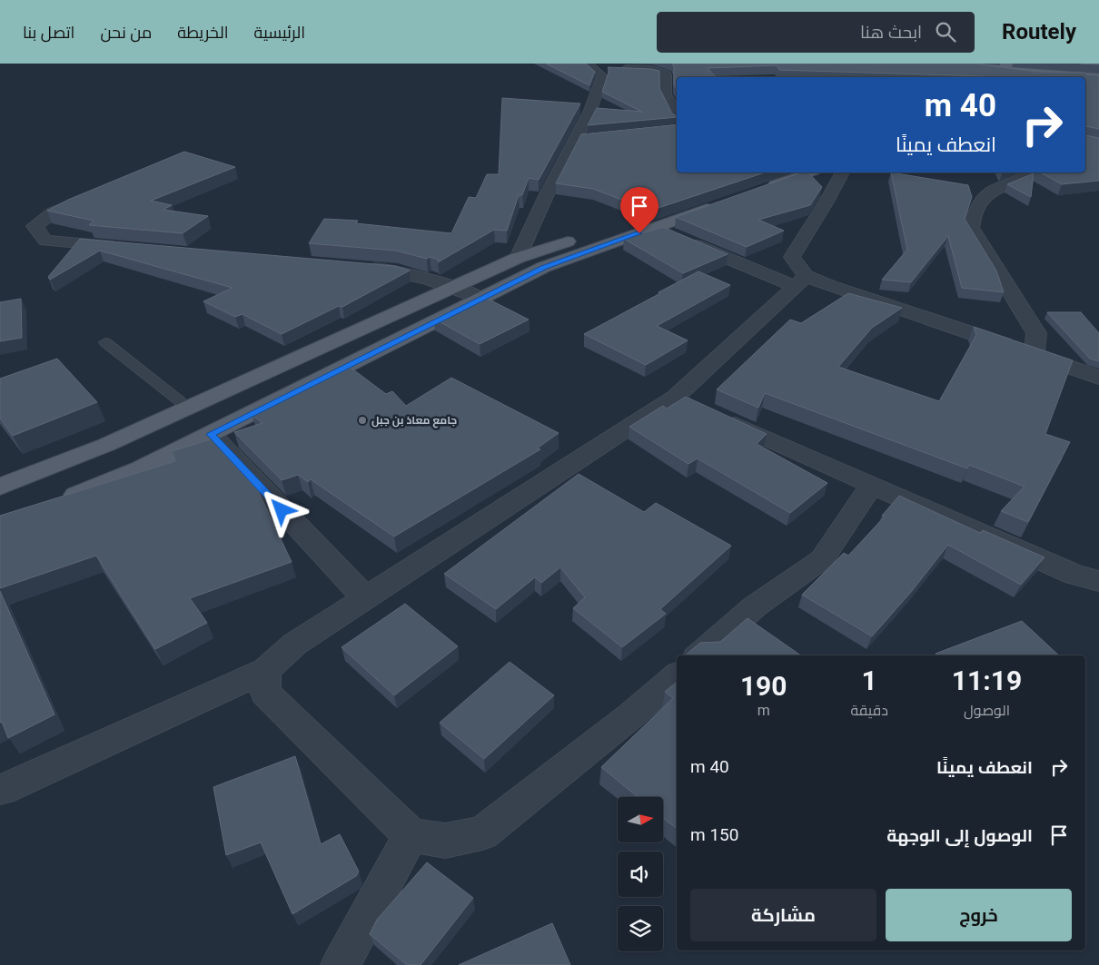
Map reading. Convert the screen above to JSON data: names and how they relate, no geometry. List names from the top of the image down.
{
  "places": ["جامع معاذ بن جبل"],
  "north": "right",
  "page": {
    "header": "Routely",
    "search": "ابحث هنا",
    "nav": [
      "الرئيسية",
      "الخريطة",
      "من نحن",
      "اتصل بنا"
    ],
    "turn": ["40 m", "انعطف يمينًا"],
    "eta": [
      "11:19",
      "الوصول",
      "1",
      "دقيقة",
      "190",
      "m"
    ],
    "list": [
      {
        "name": "انعطف يمينًا",
        "value": "40 m"
      },
      {
        "name": "الوصول إلى الوجهة",
        "value": "150 m"
      }
    ],
    "buttons": ["خروج", "مشاركة"]
  }
}
